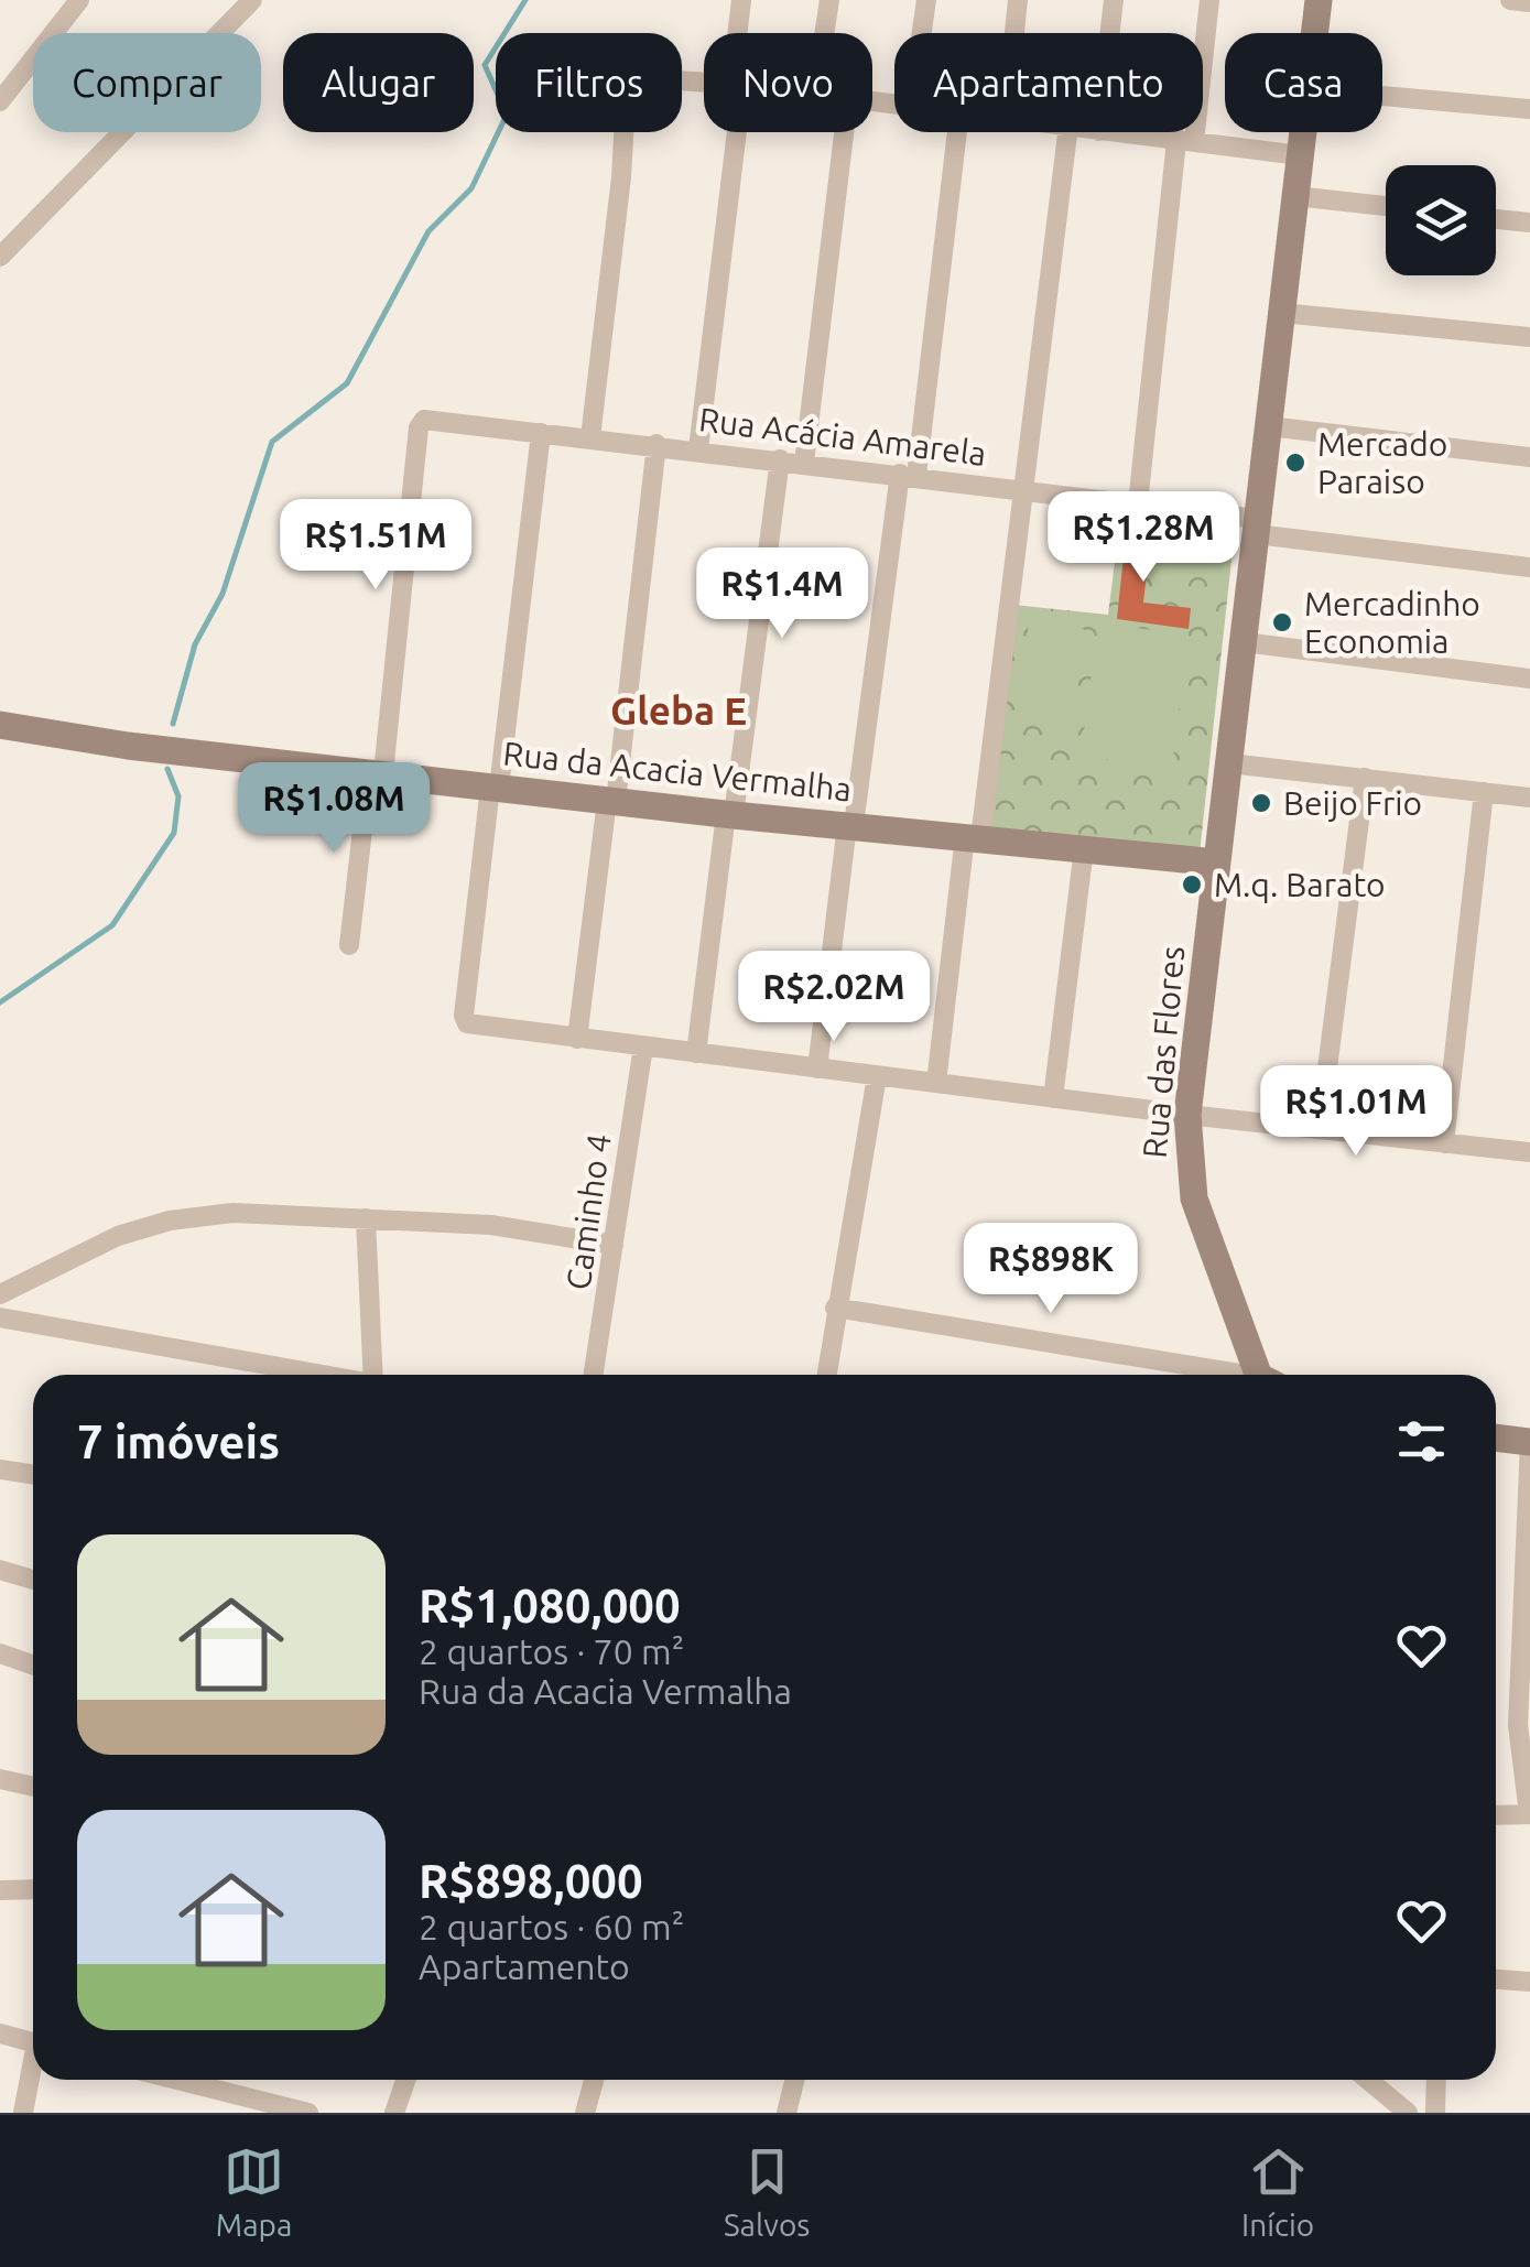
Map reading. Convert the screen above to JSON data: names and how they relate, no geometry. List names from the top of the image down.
{
  "streets": {
    "street": [
      "Rua Acácia Amarela",
      "Rua da Acacia Vermalha",
      "Rua das Flores",
      "Caminho 4"
    ]
  },
  "crossings": [
    ["Rua Acácia Amarela", "Rua da Acacia Vermalha"],
    ["Rua Acácia Amarela", "Rua das Flores"],
    ["Rua da Acacia Vermalha", "Rua das Flores"]
  ],
  "districts": ["Gleba E"],
  "places": [
    "Mercado Paraiso",
    "Mercadinho Economia",
    "Beijo Frio",
    "M.q. Barato"
  ],
  "page": {
    "chip": [
      "Comprar",
      "Alugar",
      "Filtros",
      "Novo",
      "Apartamento",
      "Casa"
    ],
    "price": [
      "R$1.28M",
      "R$1.51M",
      "R$1.4M",
      "R$1.08M",
      "R$2.02M",
      "R$1.01M",
      "R$898K"
    ],
    "heading": "7 imóveis",
    "list": [
      {
        "name": "R$1,080,000",
        "note": "2 quartos · 70 m² · Rua da Acacia Vermalha"
      },
      {
        "name": "R$898,000",
        "note": "2 quartos · 60 m² · Apartamento"
      }
    ],
    "tabs": ["Mapa", "Salvos", "Início"]
  }
}
